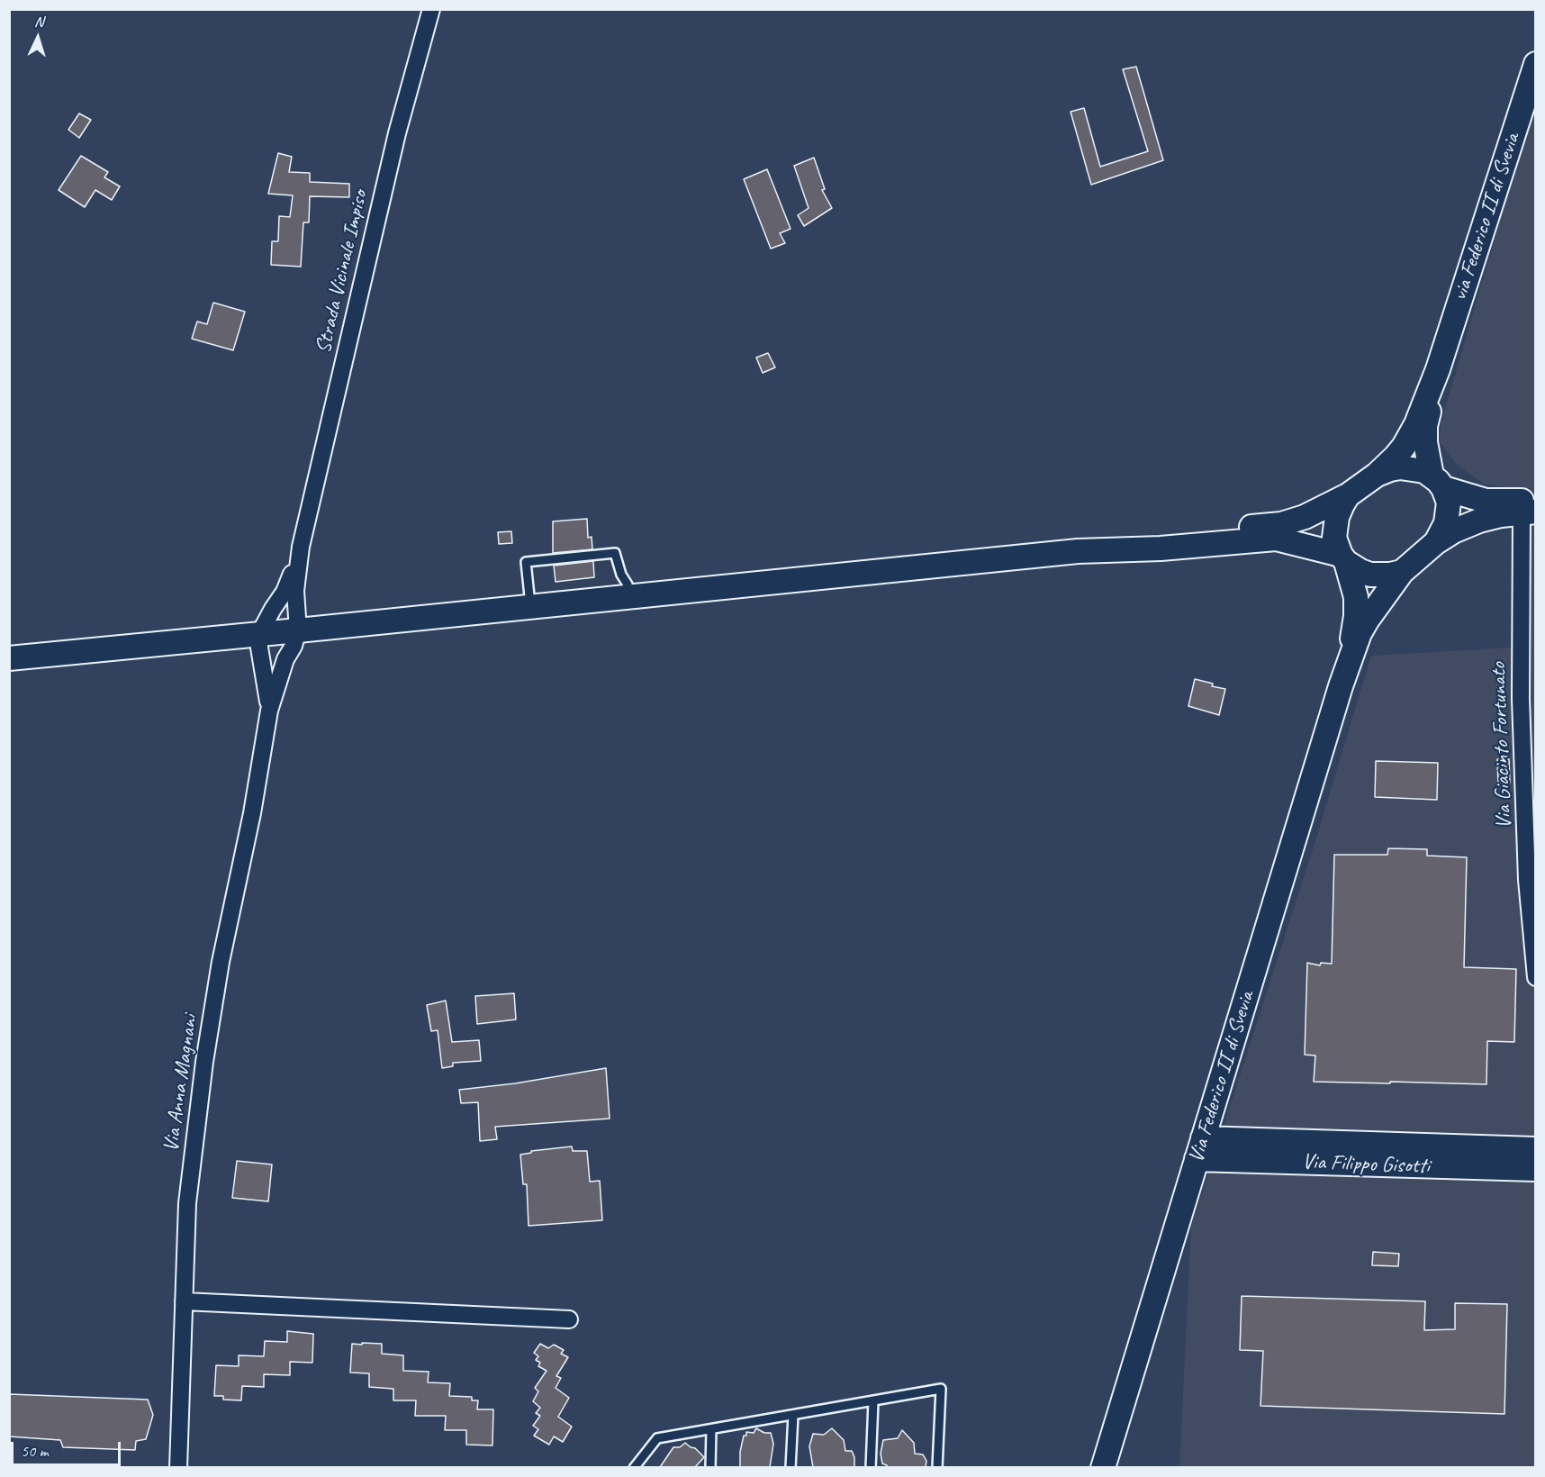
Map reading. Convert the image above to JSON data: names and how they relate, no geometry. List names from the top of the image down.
{
  "streets": {
    "main road": ["via Federico II di Svevia", "Via Federico II di Svevia", "Via Filippo Gisotti"],
    "street": ["Strada Vicinale Impiso", "Via Giacinto Fortunato", "Via Anna Magnani"]
  },
  "crossings": [
    ["Via Federico II di Svevia", "Via Filippo Gisotti"]
  ],
  "scale_bar": "50 m",
  "north": "top"
}
